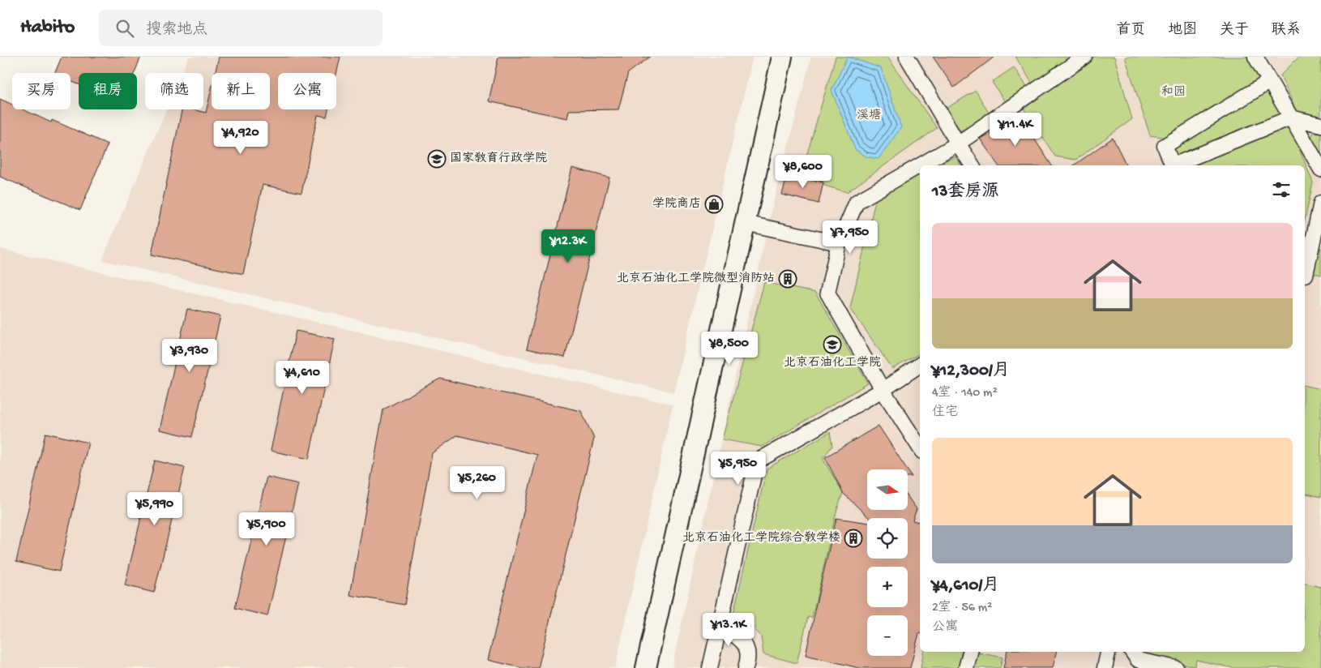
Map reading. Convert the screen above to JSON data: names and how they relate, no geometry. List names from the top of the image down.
{
  "parks": ["和园", "溪塘"],
  "places": {
    "school or university": ["国家教育行政学院", "北京石油化工学院"],
    "shop": ["学院商店"],
    "building": ["北京石油化工学院微型消防站", "北京石油化工学院综合教学楼"]
  },
  "north": "right",
  "page": {
    "header": "Habito",
    "search": "搜索地点",
    "nav": [
      "首页",
      "地图",
      "关于",
      "联系"
    ],
    "chip": [
      "买房",
      "租房",
      "筛选",
      "新上",
      "公寓"
    ],
    "price": [
      "¥11.4K",
      "¥4,920",
      "¥8,600",
      "¥7,950",
      "¥12.3K",
      "¥8,500",
      "¥3,930",
      "¥4,610",
      "¥5,950",
      "¥5,260",
      "¥5,990",
      "¥5,900",
      "¥13.1K"
    ],
    "heading": "13套房源",
    "list": [
      {
        "name": "¥12,300/月",
        "note": "4室 · 140 m² · 住宅"
      },
      {
        "name": "¥4,610/月",
        "note": "2室 · 56 m² · 公寓"
      }
    ],
    "map_buttons": ["+", "−"]
  }
}
